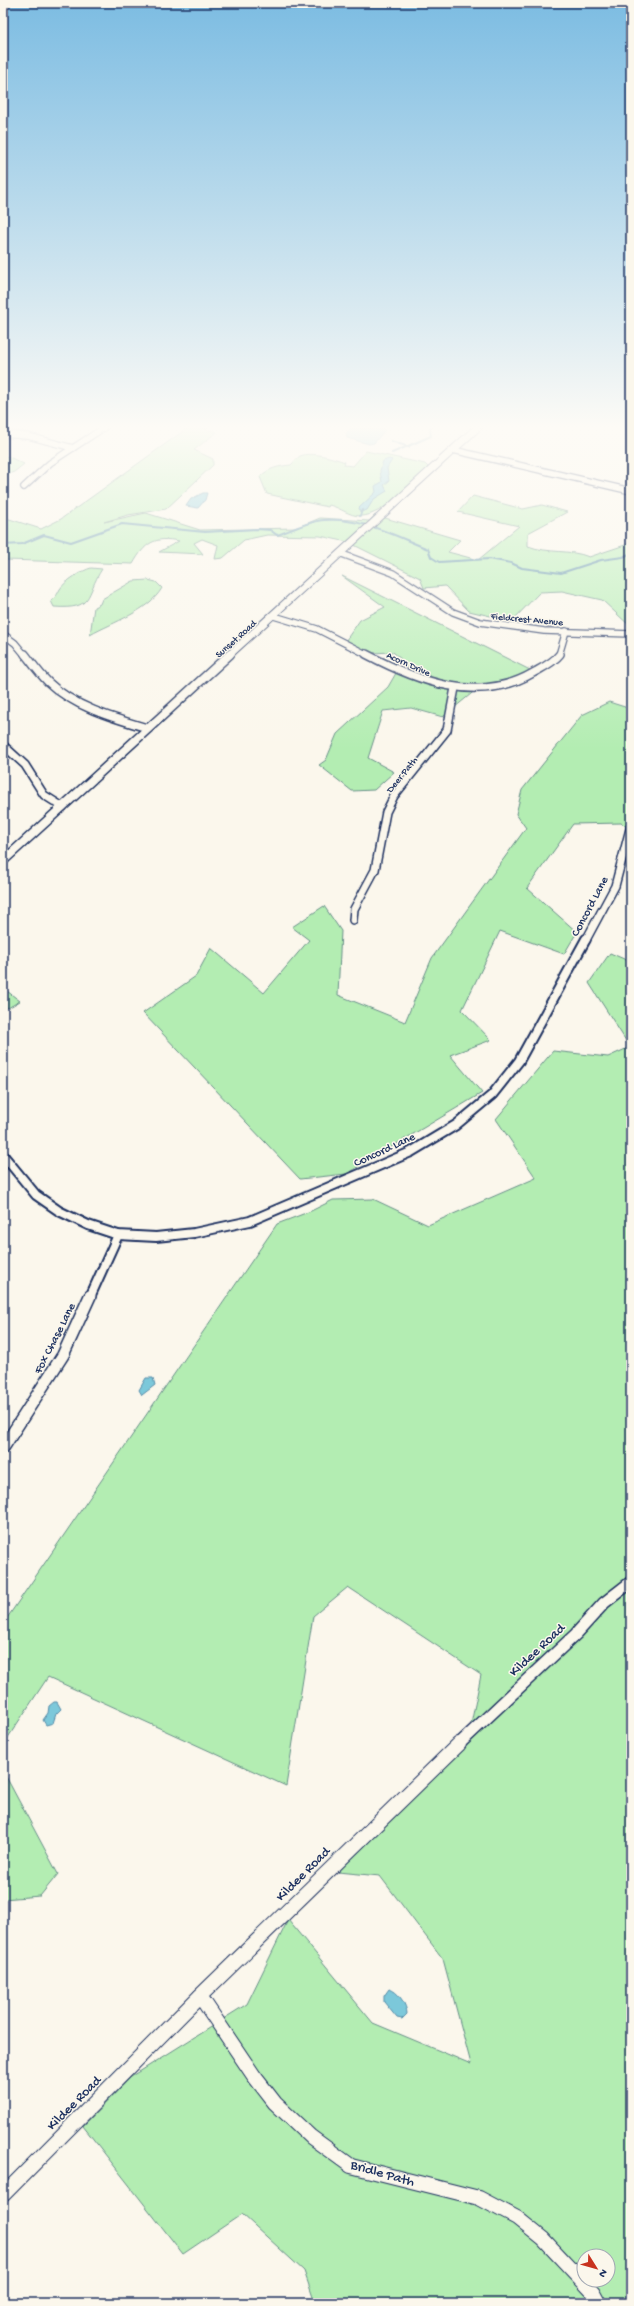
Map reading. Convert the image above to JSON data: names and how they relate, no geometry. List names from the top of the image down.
{
  "streets": {
    "street": [
      "Fieldcrest Avenue",
      "Sunset Road",
      "Acorn Drive",
      "Deer Path",
      "Concord Lane",
      "Fox Chase Lane",
      "Kildee Road",
      "Bridle Path"
    ]
  },
  "crossings": [
    ["Fieldcrest Avenue", "Sunset Road"],
    ["Fieldcrest Avenue", "Acorn Drive"],
    ["Sunset Road", "Acorn Drive"],
    ["Acorn Drive", "Deer Path"],
    ["Concord Lane", "Fox Chase Lane"],
    ["Kildee Road", "Bridle Path"]
  ],
  "north": "bottom right"
}
